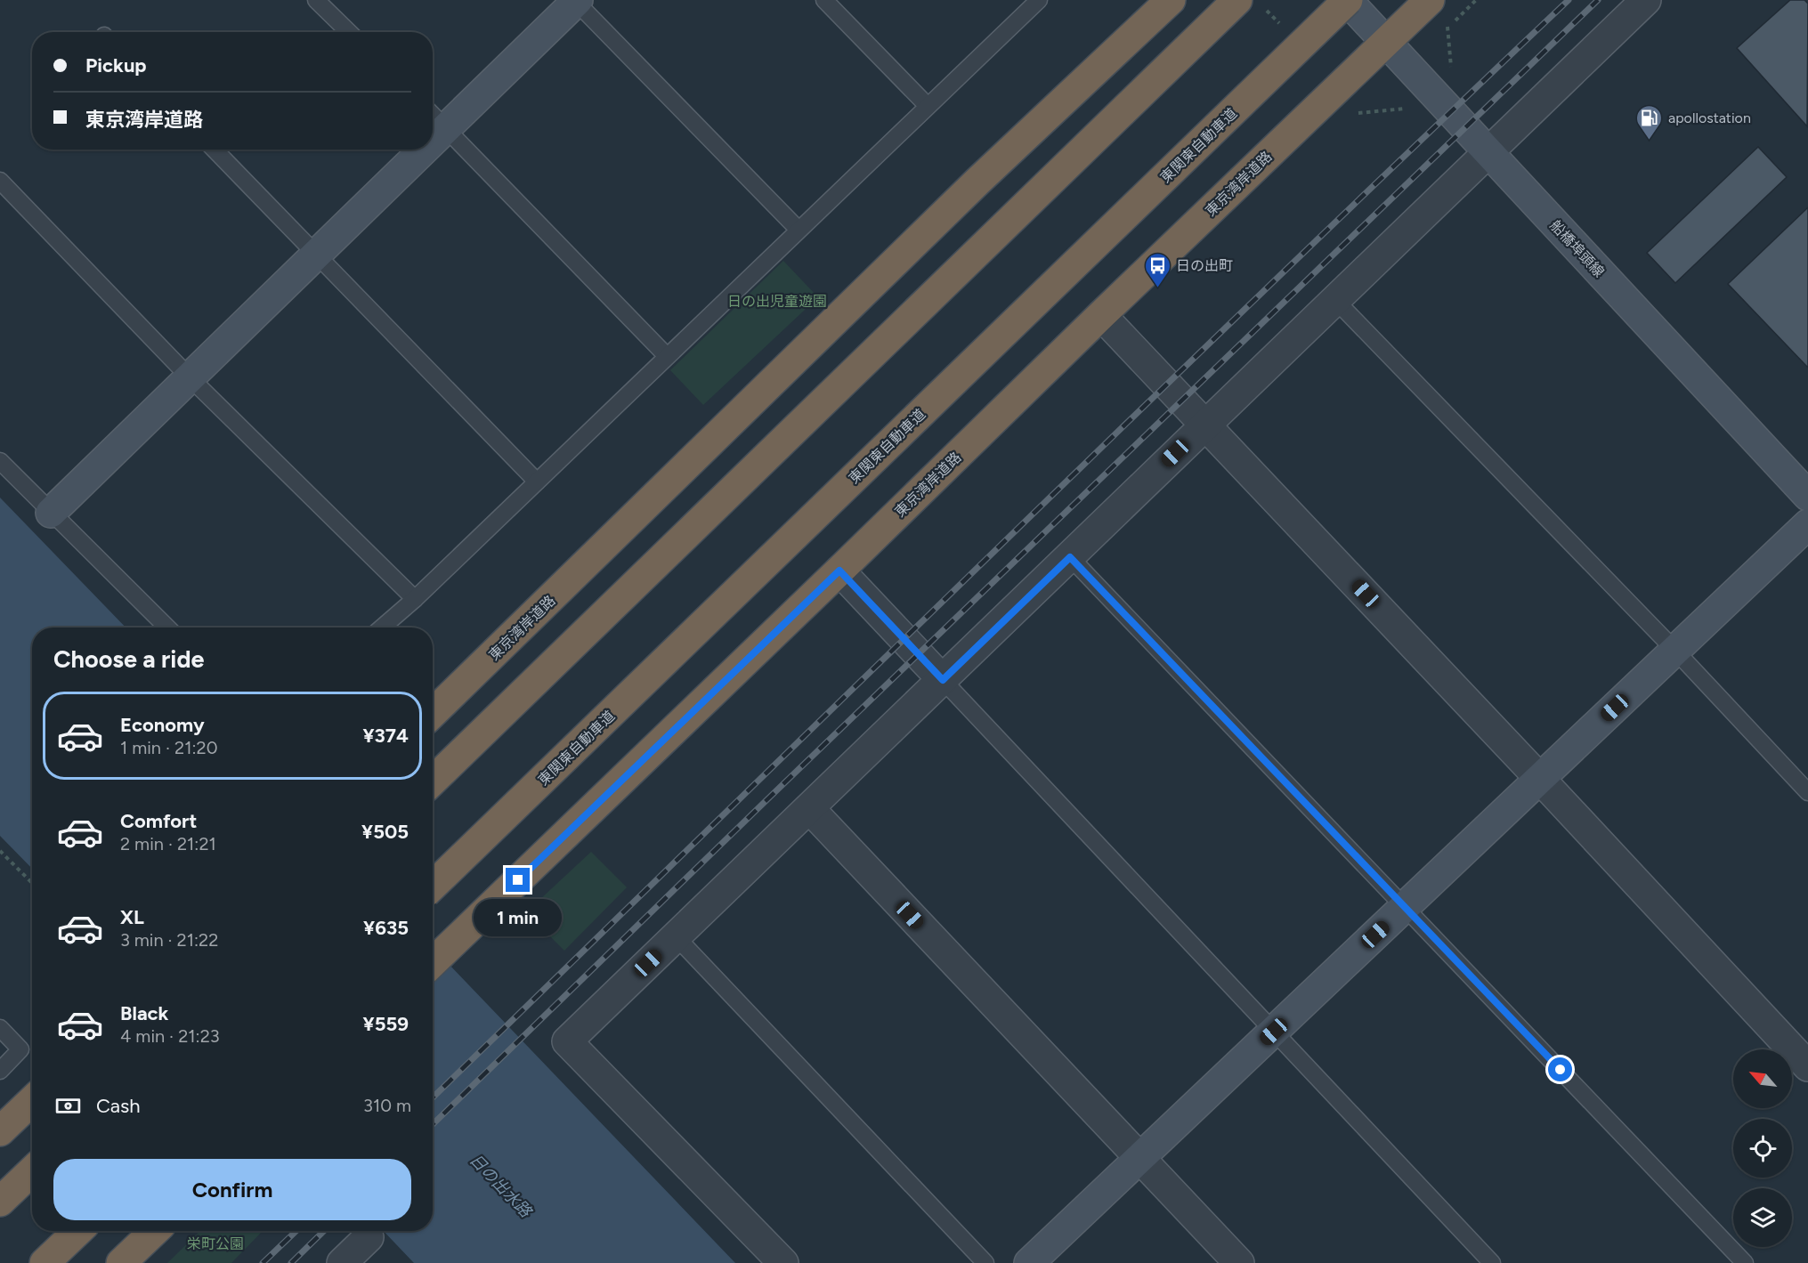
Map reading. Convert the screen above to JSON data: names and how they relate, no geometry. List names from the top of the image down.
{
  "streets": {
    "highway": ["東関東自動車道", "東京湾岸道路"],
    "street": ["船橋埠頭線"]
  },
  "crossings": [
    ["東関東自動車道", "船橋埠頭線"],
    ["東京湾岸道路", "船橋埠頭線"]
  ],
  "water": ["日の出水路"],
  "parks": ["日の出児童遊園", "栄町公園"],
  "places": {
    "fuel station": ["apollostation"],
    "bus stop": ["日の出町"]
  },
  "north": "top left",
  "page": {
    "banner": ["Pickup", "東京湾岸道路"],
    "heading": "Choose a ride",
    "list": [
      {
        "name": "Economy",
        "note": "1 min · 21:20",
        "value": "¥374"
      },
      {
        "name": "Comfort",
        "note": "2 min · 21:21",
        "value": "¥505"
      },
      {
        "name": "XL",
        "note": "3 min · 21:22",
        "value": "¥635"
      },
      {
        "name": "Black",
        "note": "4 min · 21:23",
        "value": "¥559"
      }
    ],
    "bubble": "1 min",
    "pay": ["Cash", "310 m"],
    "buttons": "Confirm"
  }
}
